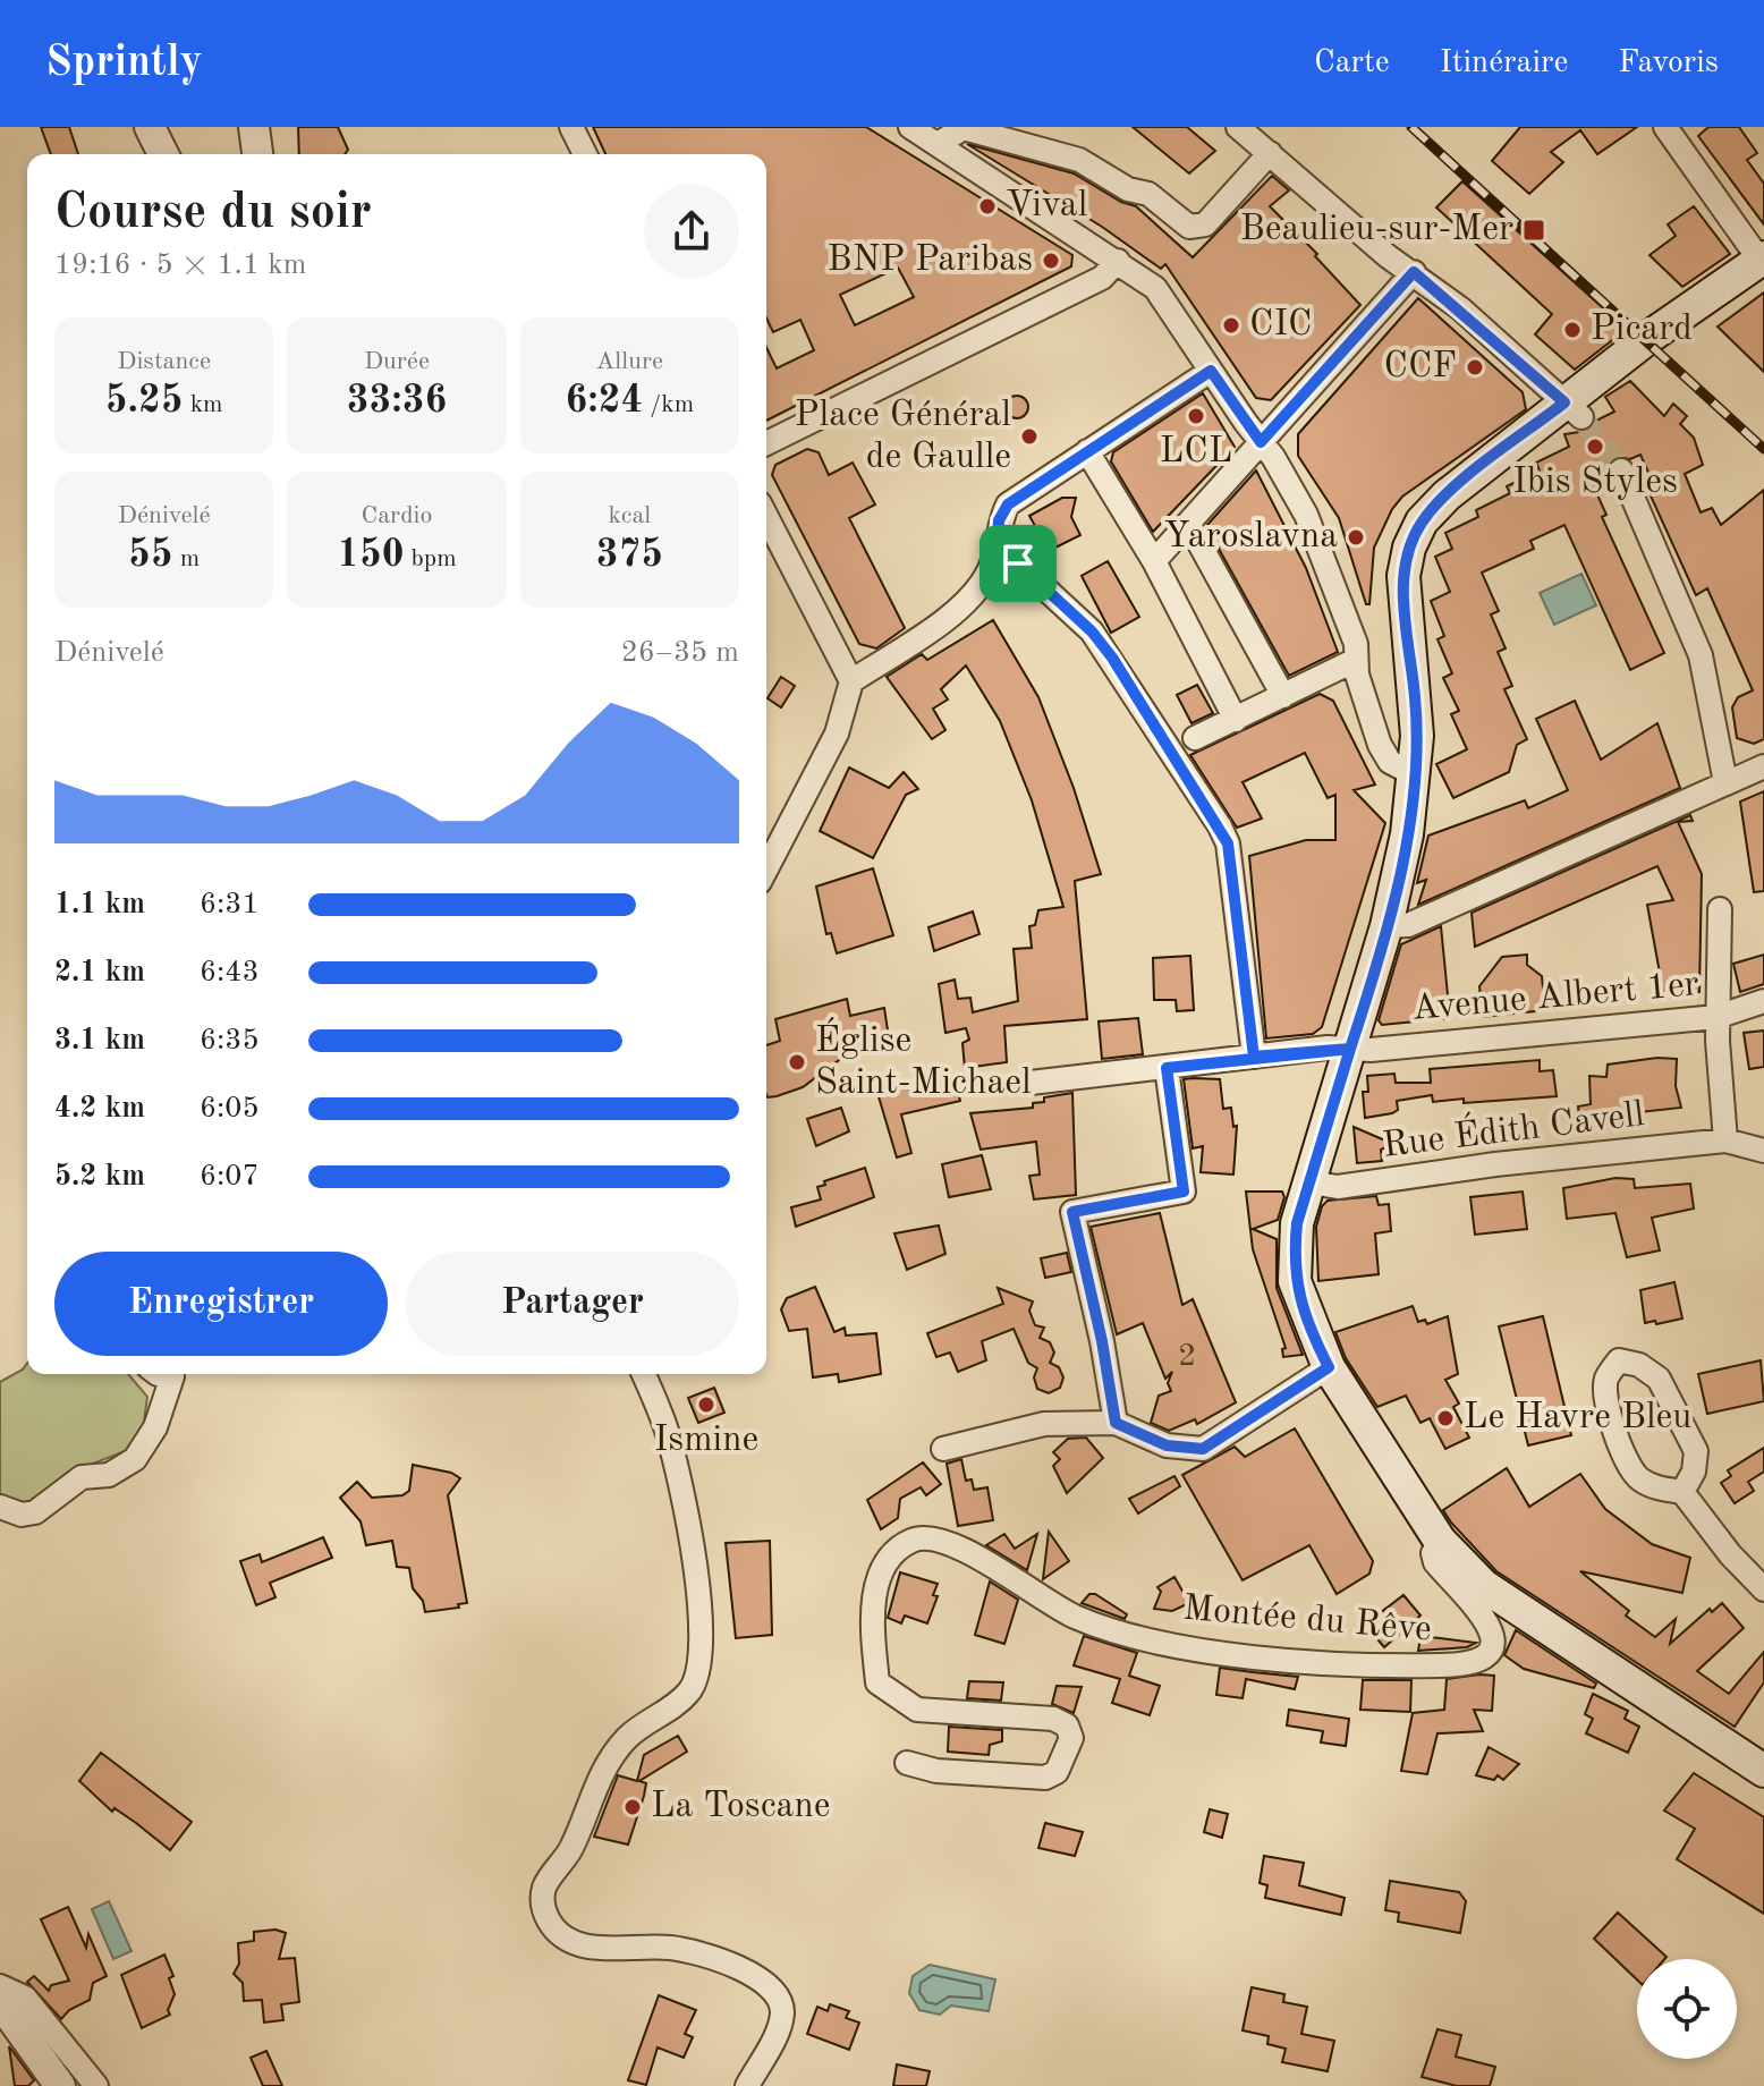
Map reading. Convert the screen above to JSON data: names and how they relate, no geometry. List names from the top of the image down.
{
  "streets": {
    "street": ["Avenue Albert 1er", "Rue Édith Cavell", "Montée du Rêve"]
  },
  "places": {
    "other": [
      "Vival",
      "BNP Paribas",
      "CIC",
      "Picard",
      "CCF",
      "LCL",
      "Place Général de Gaulle",
      "Ibis Styles",
      "Yaroslavna",
      "Église Saint-Michael",
      "Ismine",
      "Le Havre Bleu",
      "La Toscane"
    ],
    "transit": ["Beaulieu-sur-Mer"]
  },
  "house_numbers": ["2"],
  "page": {
    "header": "Sprintly",
    "nav": ["Carte", "Itinéraire", "Favoris"],
    "heading": ["Course du soir", "19:16 · 5 × 1.1 km"],
    "stats": [
      ["Distance", "5.25 km"],
      ["Durée", "33:36"],
      ["Allure", "6:24 /km"],
      ["Dénivelé", "55 m"],
      ["Cardio", "150 bpm"],
      ["kcal", "375"]
    ],
    "chart": ["Dénivelé", "26–35 m"],
    "list": [
      {
        "name": "1.1 km",
        "note": "6:31"
      },
      {
        "name": "2.1 km",
        "note": "6:43"
      },
      {
        "name": "3.1 km",
        "note": "6:35"
      },
      {
        "name": "4.2 km",
        "note": "6:05"
      },
      {
        "name": "5.2 km",
        "note": "6:07"
      }
    ],
    "buttons": ["Enregistrer", "Partager"]
  }
}
